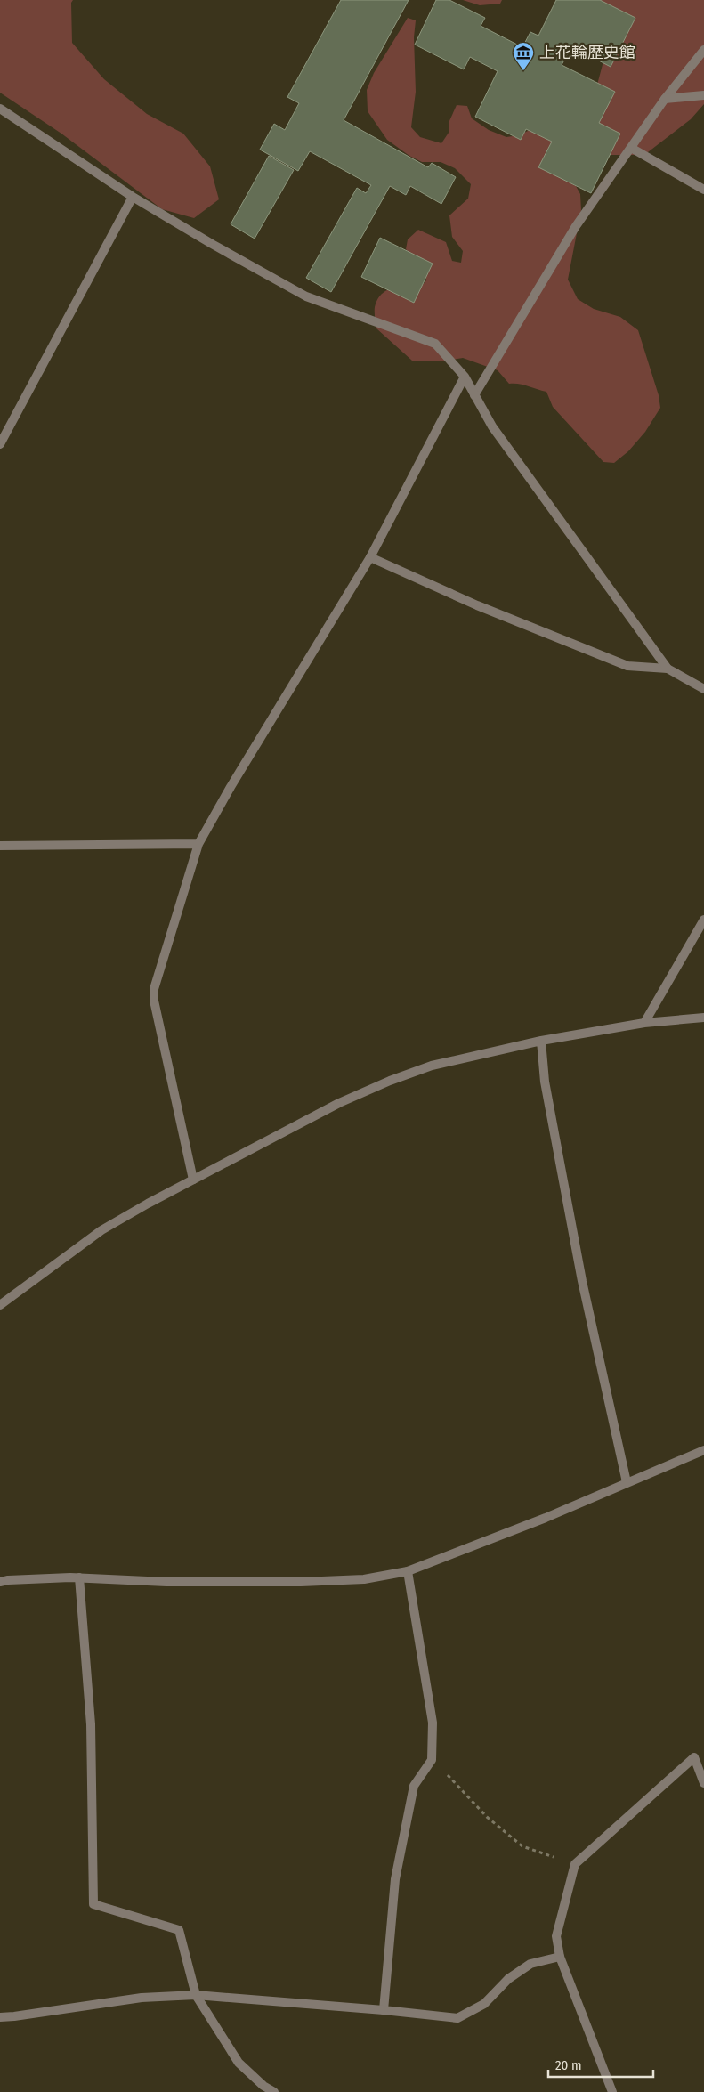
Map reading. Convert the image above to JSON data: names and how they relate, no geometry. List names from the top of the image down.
{
  "places": {
    "museum": ["上花輪歴史館"]
  },
  "scale_bar": "20 m"
}
